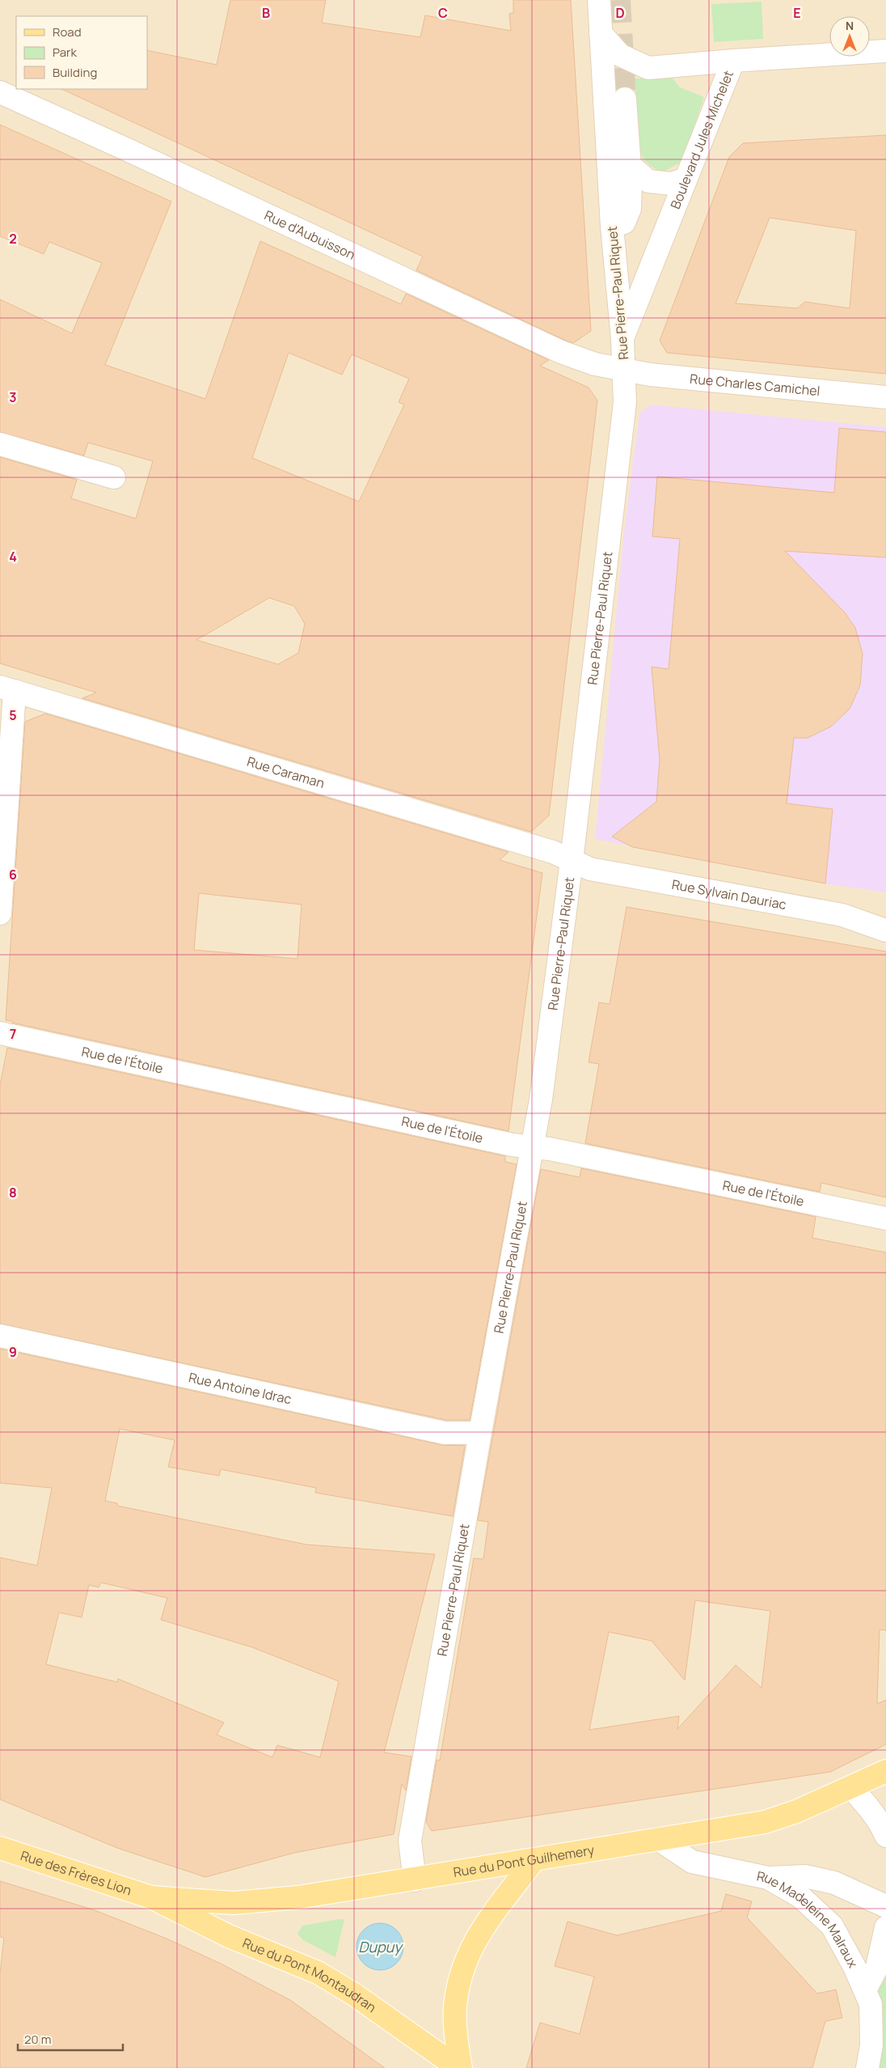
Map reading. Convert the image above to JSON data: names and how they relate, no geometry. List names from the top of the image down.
{
  "streets": {
    "main road": ["Rue du Pont Guilhemery", "Rue des Frères Lion", "Rue du Pont Montaudran"],
    "street": [
      "Boulevard Jules Michelet",
      "Rue d'Aubuisson",
      "Rue Pierre-Paul Riquet",
      "Rue Charles Camichel",
      "Rue Caraman",
      "Rue Sylvain Dauriac",
      "Rue de l'Étoile",
      "Rue Antoine Idrac",
      "Rue Madeleine Malraux"
    ]
  },
  "crossings": [
    ["Boulevard Jules Michelet", "Rue Pierre-Paul Riquet"],
    ["Rue d'Aubuisson", "Rue Pierre-Paul Riquet"],
    ["Rue d'Aubuisson", "Rue Charles Camichel"],
    ["Rue Pierre-Paul Riquet", "Rue Charles Camichel"],
    ["Rue Pierre-Paul Riquet", "Rue Caraman"],
    ["Rue Pierre-Paul Riquet", "Rue Sylvain Dauriac"],
    ["Rue Pierre-Paul Riquet", "Rue de l'Étoile"],
    ["Rue Pierre-Paul Riquet", "Rue Antoine Idrac"],
    ["Rue Pierre-Paul Riquet", "Rue du Pont Guilhemery"],
    ["Rue Caraman", "Rue Sylvain Dauriac"],
    ["Rue du Pont Guilhemery", "Rue des Frères Lion"],
    ["Rue du Pont Guilhemery", "Rue Madeleine Malraux"],
    ["Rue du Pont Guilhemery", "Rue du Pont Montaudran"],
    ["Rue des Frères Lion", "Rue du Pont Montaudran"]
  ],
  "water": ["Dupuy"],
  "legend": ["Road", "Park", "Building"],
  "scale_bar": "20 m",
  "north": "top",
  "grid": {
    "columns": [
      "B",
      "C",
      "D",
      "E"
    ],
    "rows": [
      "2",
      "3",
      "4",
      "5",
      "6",
      "7",
      "8",
      "9"
    ]
  }
}
